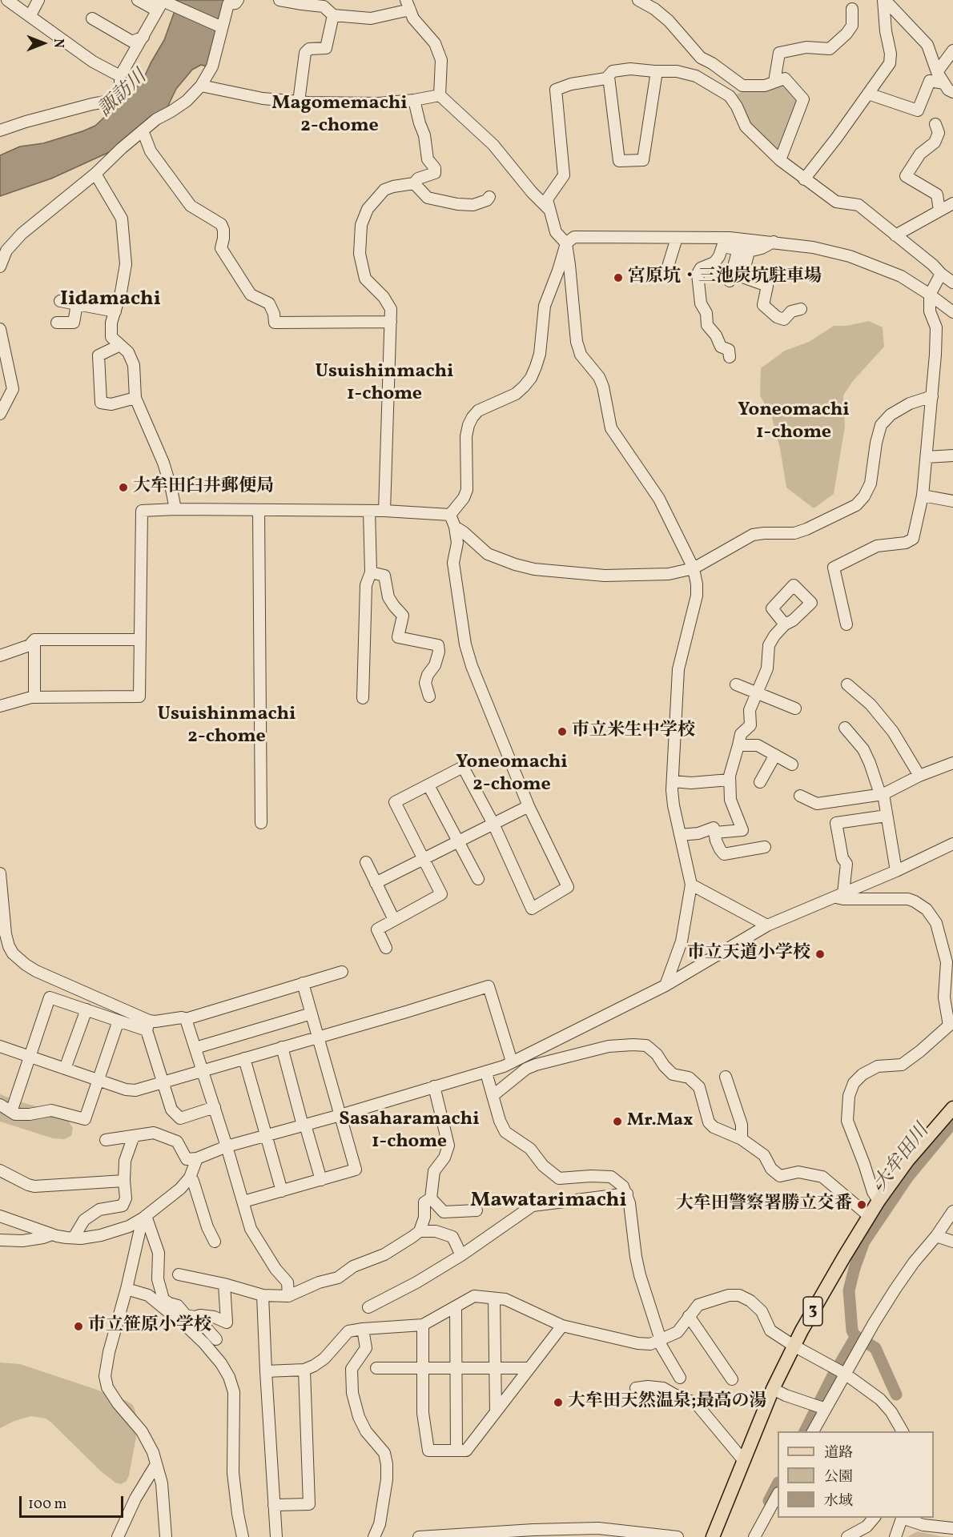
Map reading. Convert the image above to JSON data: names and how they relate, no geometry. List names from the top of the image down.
{
  "streets": {
    "main road": ["3"]
  },
  "districts": [
    "Magomemachi 2-chome",
    "Iidamachi",
    "Usuishinmachi 1-chome",
    "Yoneomachi 1-chome",
    "Usuishinmachi 2-chome",
    "Yoneomachi 2-chome",
    "Sasaharamachi 1-chome",
    "Mawatarimachi"
  ],
  "water": ["諏訪川", "大牟田川"],
  "places": [
    "宮原坑・三池炭坑駐車場",
    "大牟田臼井郵便局",
    "市立米生中学校",
    "市立天道小学校",
    "Mr.Max",
    "大牟田警察署勝立交番",
    "市立笹原小学校",
    "大牟田天然温泉;最高の湯"
  ],
  "legend": ["道路", "公園", "水域"],
  "scale_bar": "100 m",
  "north": "right"
}
